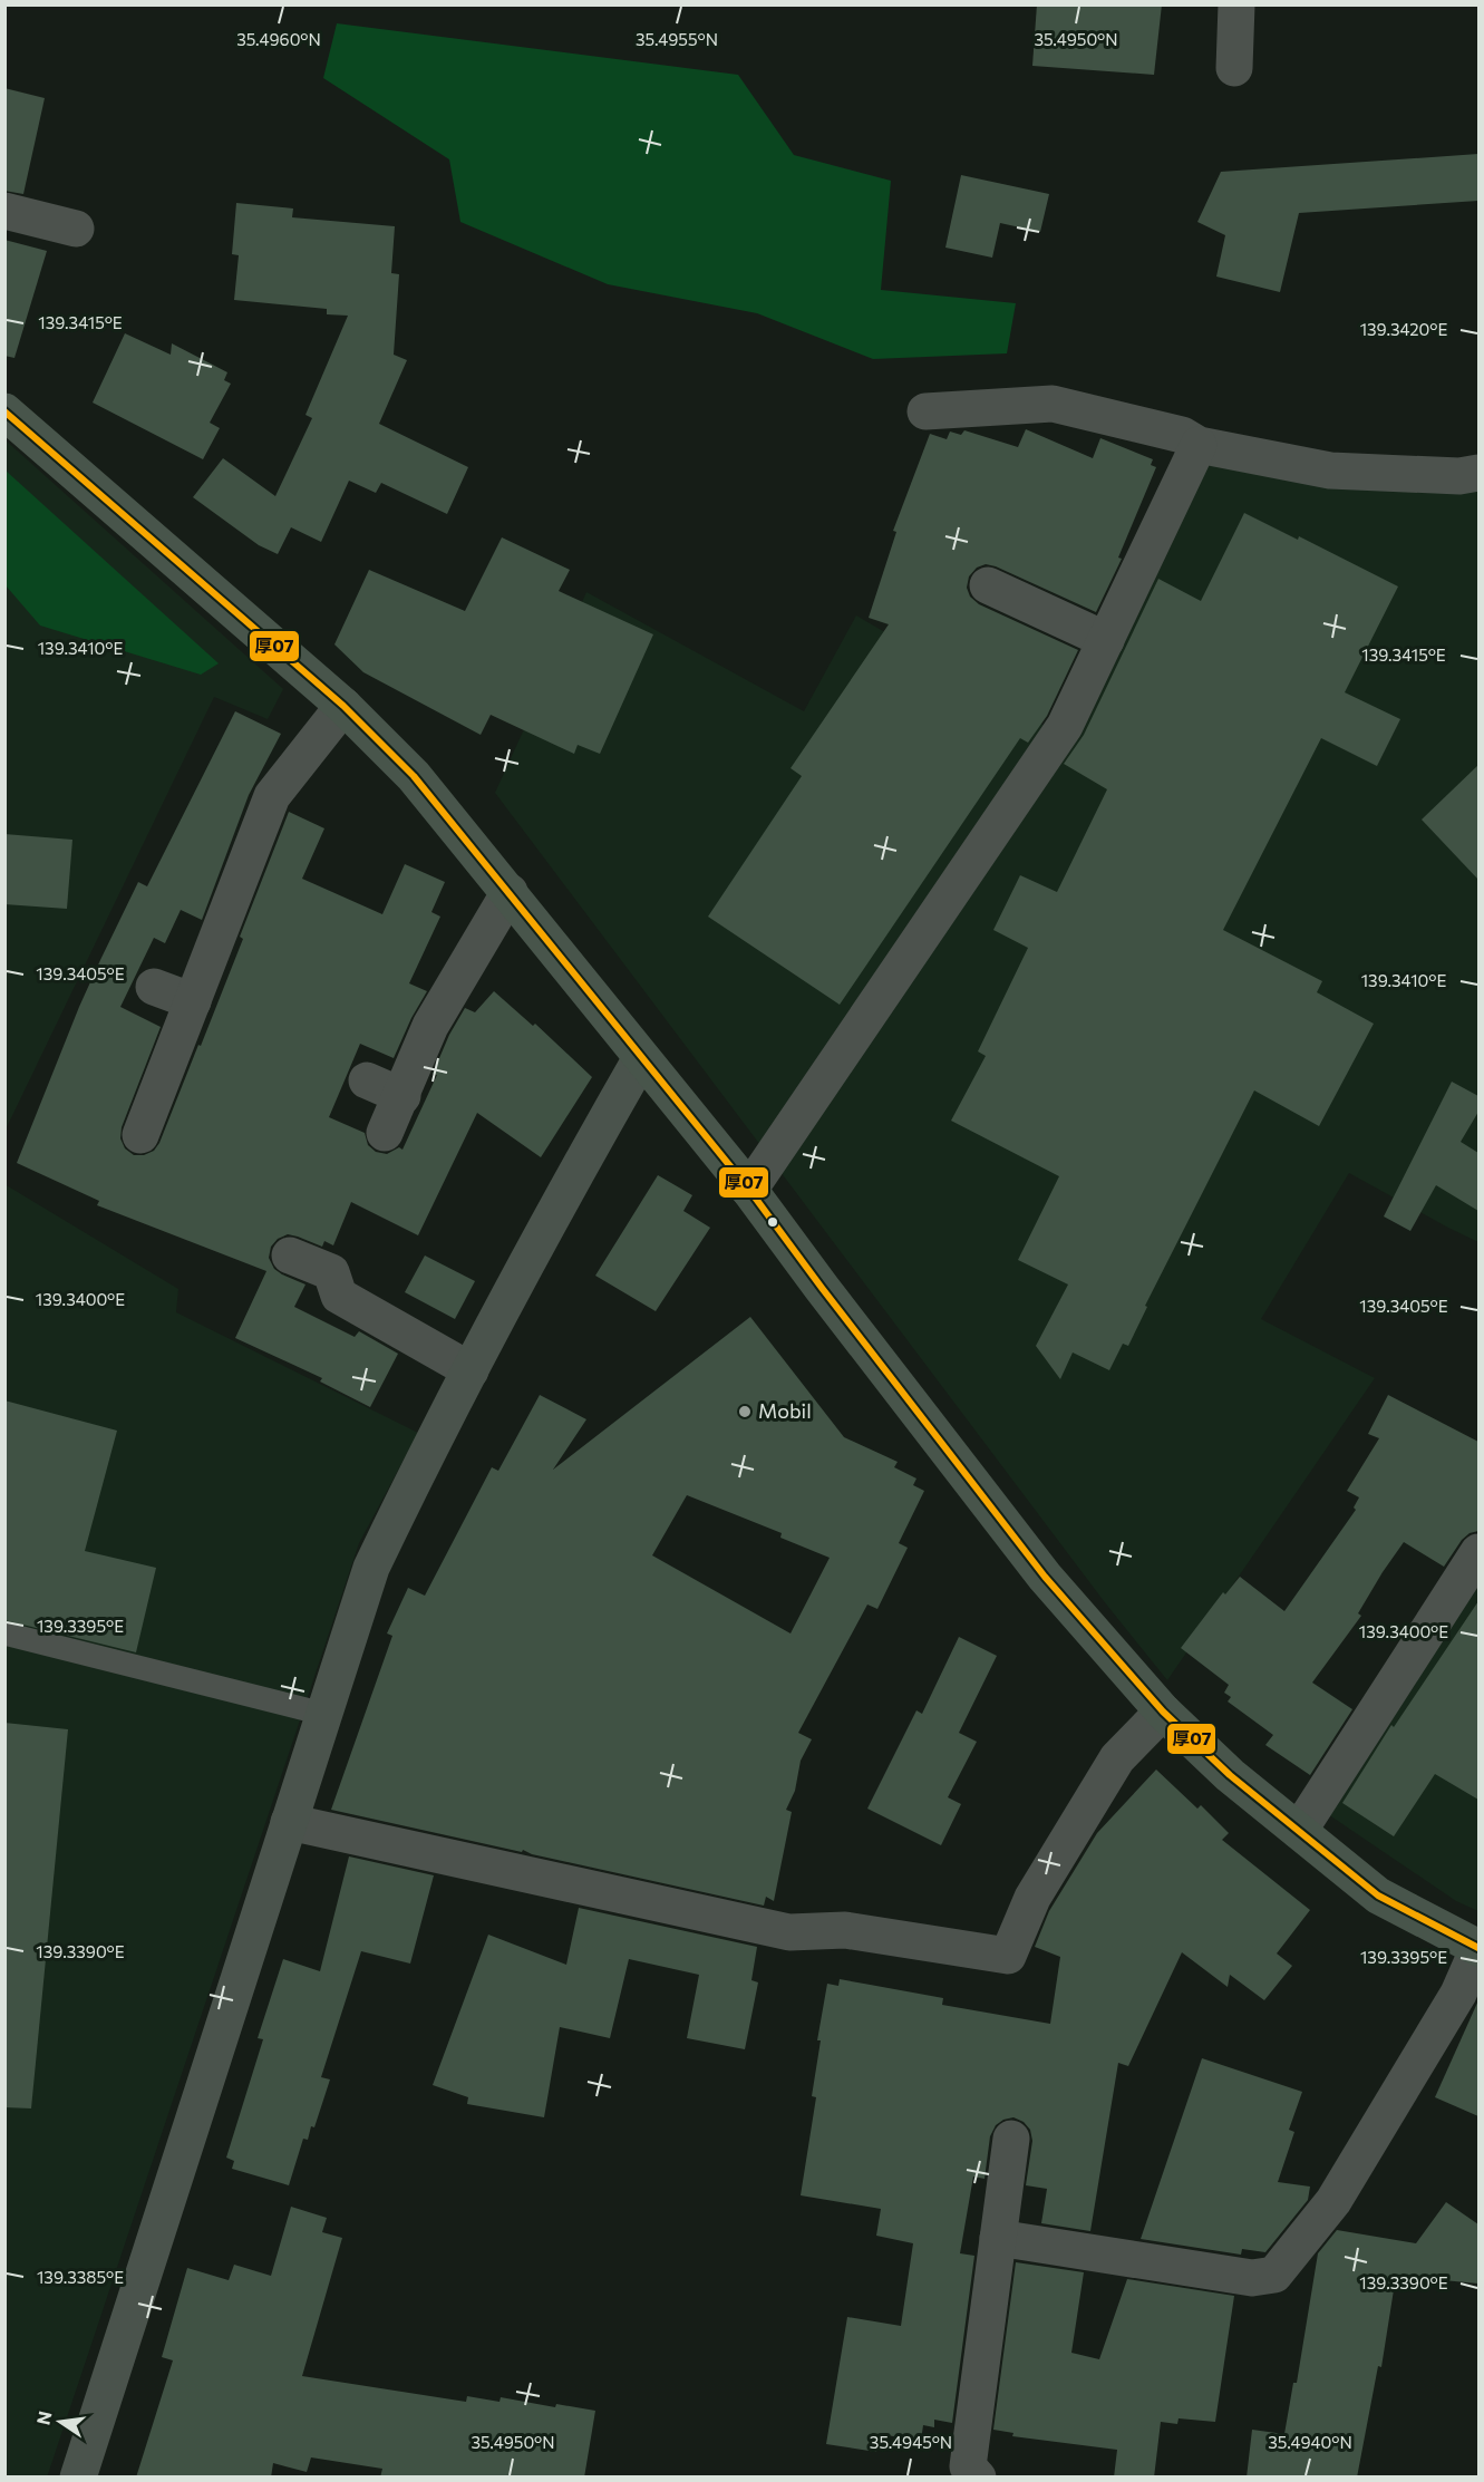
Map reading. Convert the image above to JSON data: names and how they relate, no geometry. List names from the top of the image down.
{
  "places": ["Mobil"],
  "lines": ["transit line 厚07"],
  "north": "left",
  "coordinates": [
    "35.4960°N",
    "35.4955°N",
    "35.4950°N",
    "139.3415°E",
    "139.3420°E",
    "139.3410°E",
    "139.3405°E",
    "139.3400°E",
    "139.3395°E",
    "139.3390°E",
    "139.3385°E",
    "35.4945°N",
    "35.4940°N"
  ]
}
